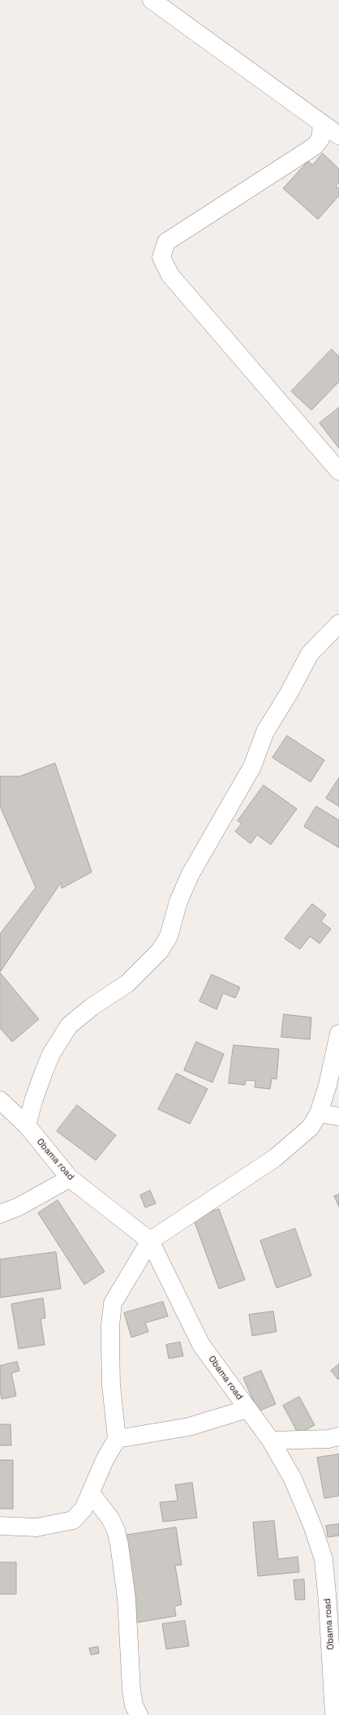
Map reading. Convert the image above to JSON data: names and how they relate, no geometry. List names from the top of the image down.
{
  "streets": {
    "street": ["Obama road"]
  }
}
